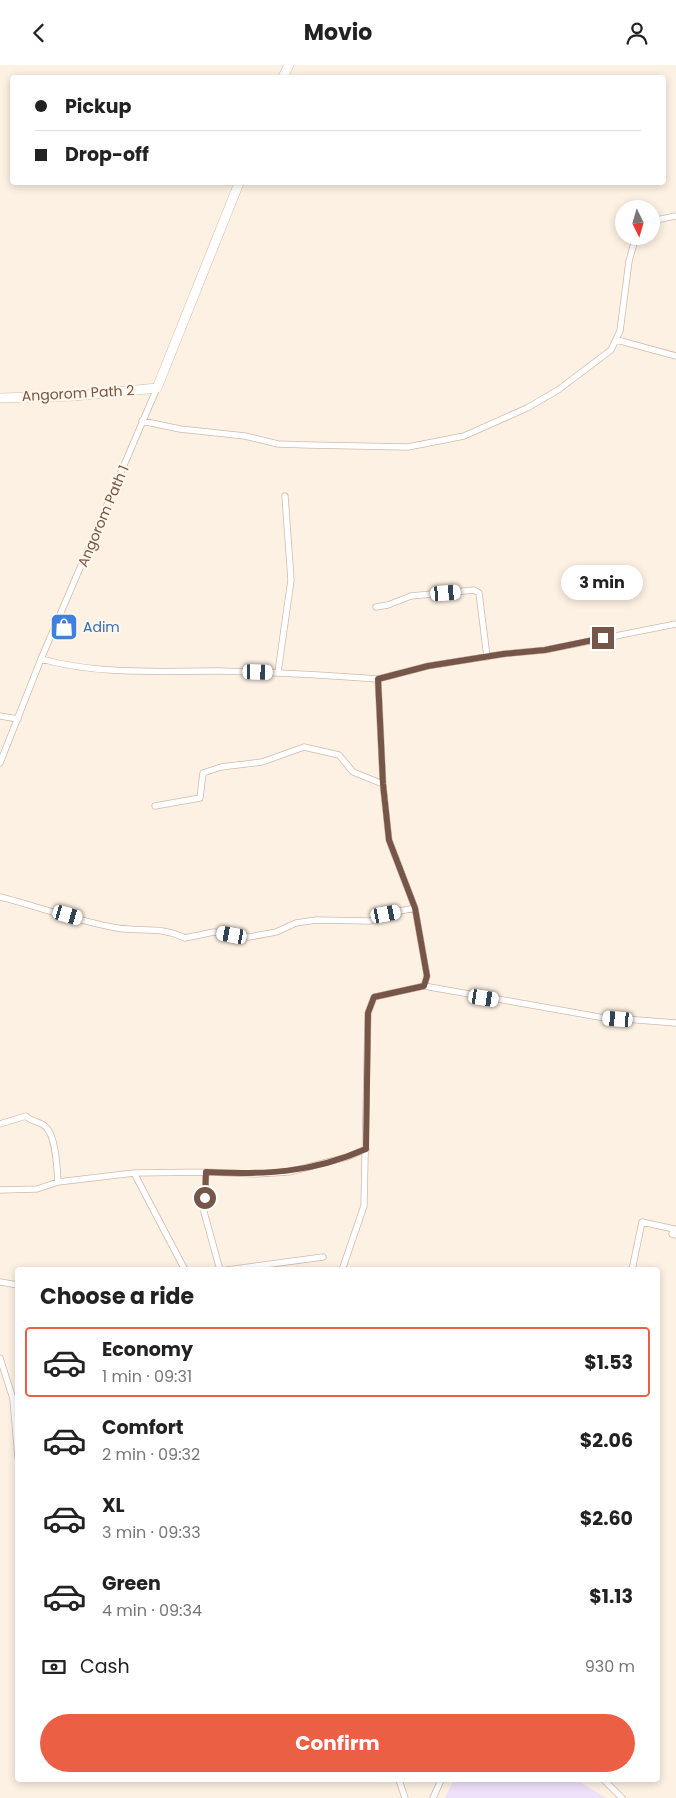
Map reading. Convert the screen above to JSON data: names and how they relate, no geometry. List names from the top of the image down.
{
  "streets": {
    "street": ["Angorom Path 2", "Angorom Path 1"]
  },
  "crossings": [
    ["Angorom Path 2", "Angorom Path 1"]
  ],
  "places": {
    "shop": ["Adim"]
  },
  "north": "bottom",
  "page": {
    "header": "Movio",
    "banner": ["Pickup", "Drop-off"],
    "bubble": "3 min",
    "heading": "Choose a ride",
    "list": [
      {
        "name": "Economy",
        "note": "1 min · 09:31",
        "value": "$1.53"
      },
      {
        "name": "Comfort",
        "note": "2 min · 09:32",
        "value": "$2.06"
      },
      {
        "name": "XL",
        "note": "3 min · 09:33",
        "value": "$2.60"
      },
      {
        "name": "Green",
        "note": "4 min · 09:34",
        "value": "$1.13"
      }
    ],
    "pay": ["Cash", "930 m"],
    "buttons": "Confirm"
  }
}
